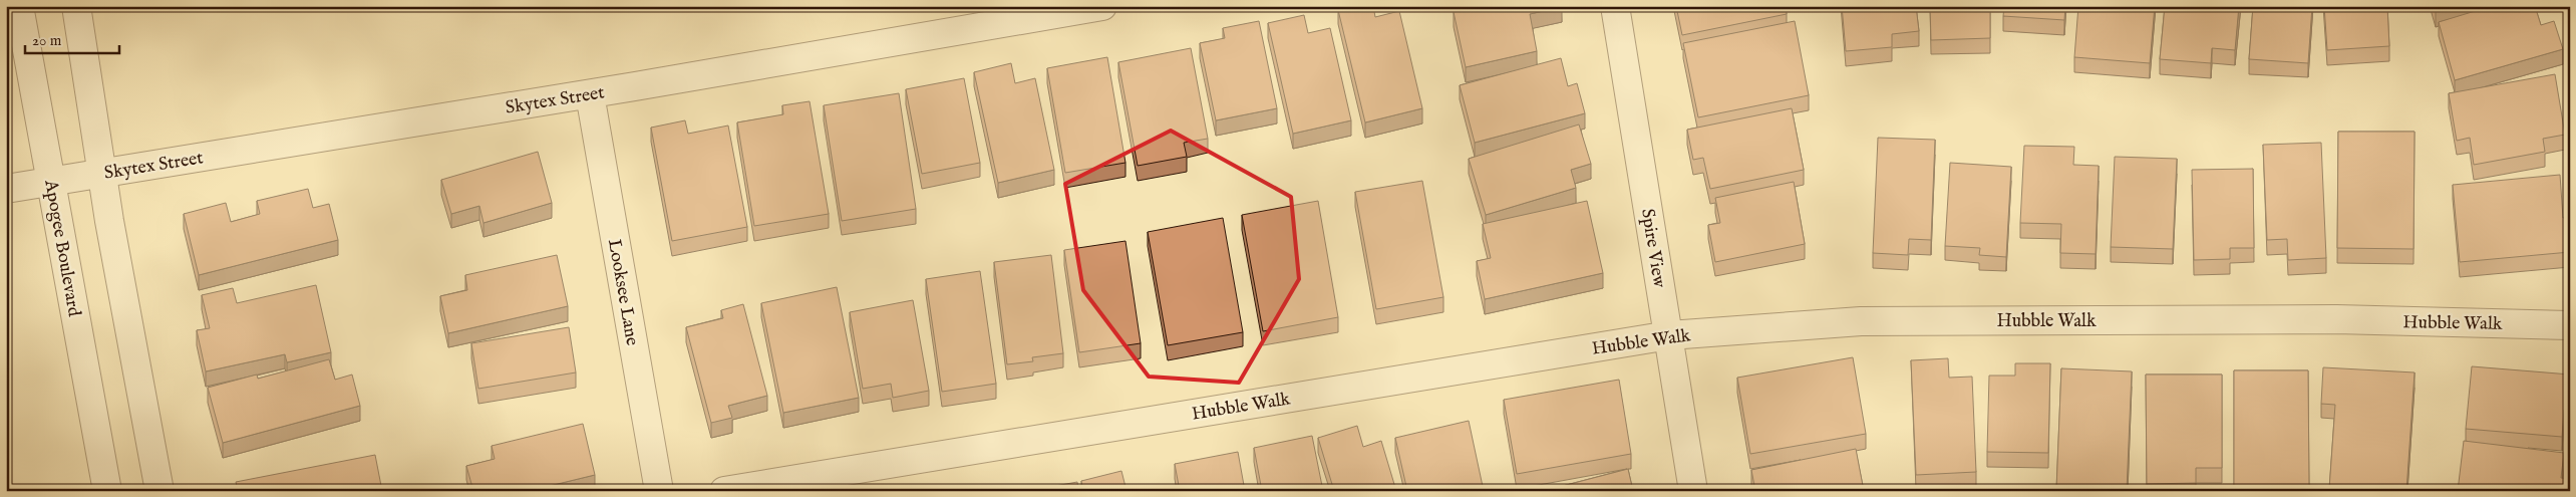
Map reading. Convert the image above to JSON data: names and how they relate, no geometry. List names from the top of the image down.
{
  "streets": {
    "street": [
      "Skytex Street",
      "Apogee Boulevard",
      "Spire View",
      "Looksee Lane",
      "Hubble Walk"
    ]
  },
  "crossings": [
    ["Skytex Street", "Apogee Boulevard"],
    ["Skytex Street", "Looksee Lane"],
    ["Spire View", "Hubble Walk"]
  ],
  "scale_bar": "20 m"
}
